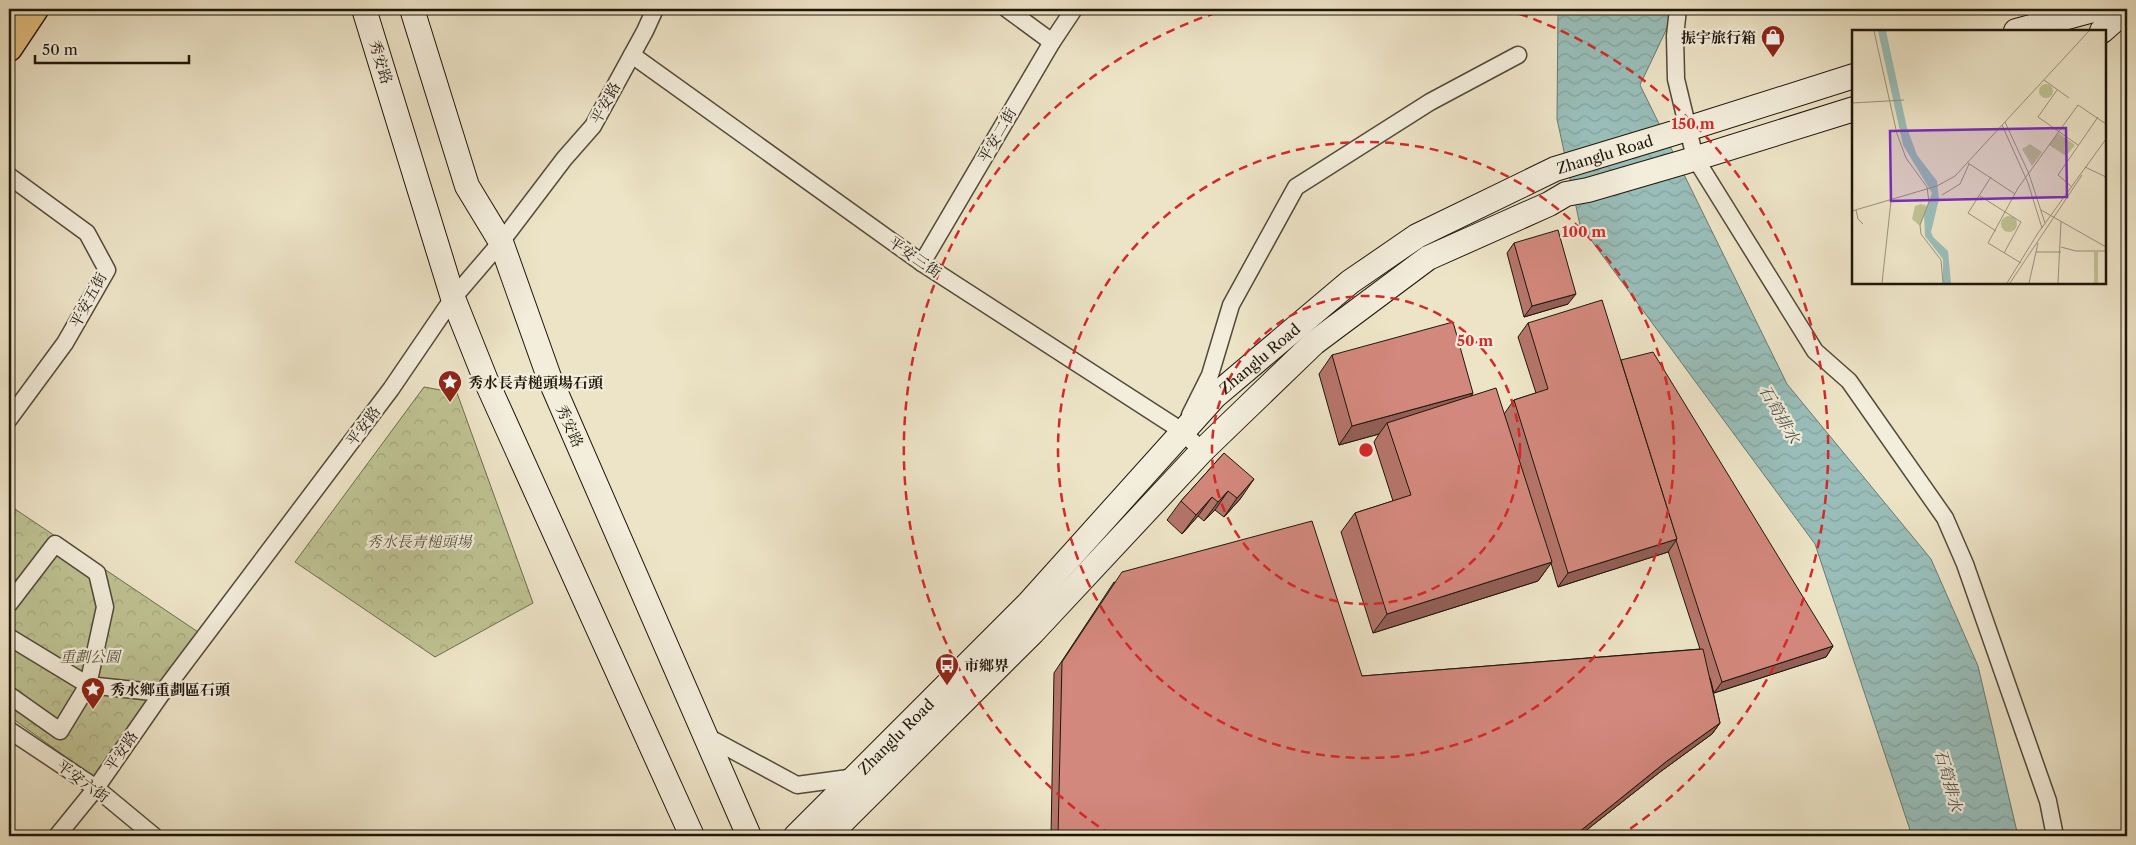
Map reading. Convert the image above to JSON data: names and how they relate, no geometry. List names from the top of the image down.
{
  "streets": {
    "main road": ["秀安路", "Zhanglu Road"],
    "street": [
      "平安路",
      "平安二街",
      "平安三街",
      "平安五街",
      "平安六街"
    ]
  },
  "crossings": [
    ["秀安路", "平安路"],
    ["平安路", "平安三街"],
    ["平安路", "平安六街"],
    ["平安二街", "平安三街"],
    ["Zhanglu Road", "平安三街"]
  ],
  "water": ["石筍排水"],
  "parks": ["秀水長青槌頭場", "重劃公園"],
  "places": {
    "shop": ["振宇旅行箱"],
    "place": ["秀水長青槌頭場石頭", "秀水鄉重劃區石頭"],
    "bus stop": ["市鄉界"]
  },
  "scale_bar": "50 m",
  "rings": ["150 m", "100 m", "50 m"]
}
